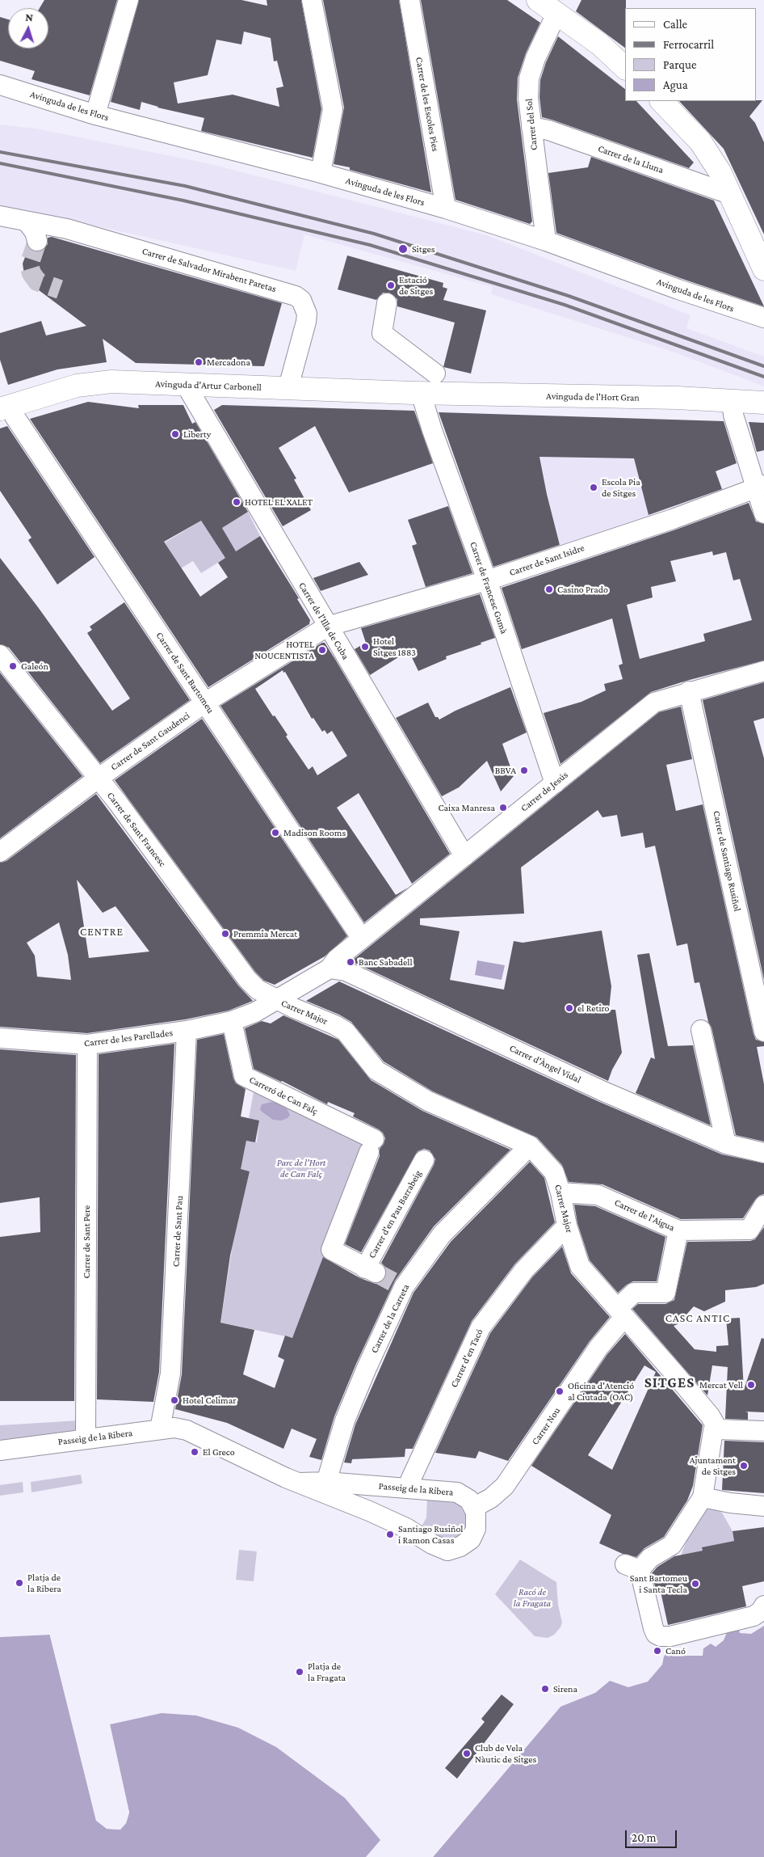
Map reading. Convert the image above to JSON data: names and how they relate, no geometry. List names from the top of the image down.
{
  "streets": {
    "street": [
      "Carrer de les Escoles Pies",
      "Avinguda de les Flors",
      "Carrer del Sol",
      "Carrer de la Lluna",
      "Carrer de Salvador Mirabent Paretas",
      "Avinguda d'Artur Carbonell",
      "Avinguda de l'Hort Gran",
      "Carrer de Sant Isidre",
      "Carrer de Francesc Gumà",
      "Carrer de l'Illa de Cuba",
      "Carrer de Sant Bartomeu",
      "Carrer de Sant Gaudenci",
      "Carrer de Jesús",
      "Carrer de Sant Francesc",
      "Carrer de Santiago Rusiñol",
      "Carrer Major",
      "Carrer de les Parellades",
      "Carrer d'Àngel Vidal",
      "Carreró de Can Falç",
      "Carrer d'en Pau Barrabeig",
      "Carrer de l'Aigua",
      "Carrer de Sant Pau",
      "Carrer de Sant Pere",
      "Carrer de la Carreta",
      "Carrer d'en Tacó",
      "Carrer Nou",
      "Passeig de la Ribera"
    ]
  },
  "crossings": [
    ["Carrer de les Escoles Pies", "Avinguda de les Flors"],
    ["Avinguda de les Flors", "Carrer del Sol"],
    ["Carrer del Sol", "Carrer de la Lluna"],
    ["Carrer de Salvador Mirabent Paretas", "Avinguda d'Artur Carbonell"],
    ["Avinguda d'Artur Carbonell", "Avinguda de l'Hort Gran"],
    ["Avinguda d'Artur Carbonell", "Carrer de Francesc Gumà"],
    ["Avinguda d'Artur Carbonell", "Carrer de l'Illa de Cuba"],
    ["Avinguda d'Artur Carbonell", "Carrer de Sant Bartomeu"],
    ["Avinguda de l'Hort Gran", "Carrer de Francesc Gumà"],
    ["Carrer de Sant Isidre", "Carrer de Francesc Gumà"],
    ["Carrer de Sant Isidre", "Carrer de l'Illa de Cuba"],
    ["Carrer de Sant Isidre", "Carrer de Sant Gaudenci"],
    ["Carrer de Francesc Gumà", "Carrer de Jesús"],
    ["Carrer de l'Illa de Cuba", "Carrer de Sant Gaudenci"],
    ["Carrer de l'Illa de Cuba", "Carrer de Jesús"],
    ["Carrer de Sant Bartomeu", "Carrer de Sant Gaudenci"],
    ["Carrer de Sant Bartomeu", "Carrer de Jesús"],
    ["Carrer de Sant Gaudenci", "Carrer de Sant Francesc"],
    ["Carrer de Jesús", "Carrer de Sant Francesc"],
    ["Carrer de Jesús", "Carrer de Santiago Rusiñol"],
    ["Carrer de Jesús", "Carrer Major"],
    ["Carrer de Jesús", "Carrer de les Parellades"],
    ["Carrer de Jesús", "Carrer d'Àngel Vidal"],
    ["Carrer de Sant Francesc", "Carrer Major"],
    ["Carrer de Sant Francesc", "Carrer de les Parellades"],
    ["Carrer Major", "Carrer de les Parellades"],
    ["Carrer Major", "Carrer de l'Aigua"],
    ["Carrer Major", "Carrer de la Carreta"],
    ["Carrer Major", "Carrer d'en Tacó"],
    ["Carrer Major", "Carrer Nou"],
    ["Carrer de les Parellades", "Carreró de Can Falç"],
    ["Carrer de les Parellades", "Carrer de Sant Pau"],
    ["Carrer de les Parellades", "Carrer de Sant Pere"],
    ["Carreró de Can Falç", "Carrer d'en Pau Barrabeig"],
    ["Carrer de l'Aigua", "Carrer Nou"],
    ["Carrer de Sant Pau", "Passeig de la Ribera"],
    ["Carrer de Sant Pere", "Passeig de la Ribera"],
    ["Carrer de la Carreta", "Passeig de la Ribera"],
    ["Carrer d'en Tacó", "Passeig de la Ribera"],
    ["Carrer Nou", "Passeig de la Ribera"]
  ],
  "districts": ["CENTRE", "CASC ANTIC", "SITGES"],
  "parks": ["Parc de l'Hort de Can Falç", "Racó de la Fragata"],
  "places": [
    "Sitges",
    "Estació de Sitges",
    "Mercadona",
    "Liberty",
    "Escola Pia de Sitges",
    "HOTEL EL XALET",
    "Casino Prado",
    "Hotel Sitges 1883",
    "HOTEL NOUCENTISTA",
    "Galeón",
    "BBVA",
    "Caixa Manresa",
    "Madison Rooms",
    "Premmia Mercat",
    "Banc Sabadell",
    "el Retiro",
    "Mercat Vell",
    "Oficina d'Atenció al Ciutada (OAC)",
    "Hotel Celimar",
    "El Greco",
    "Ajuntament de Sitges",
    "Santiago Rusiñol i Ramon Casas",
    "Platja de la Ribera",
    "Sant Bartomeu i Santa Tecla",
    "Canó",
    "Platja de la Fragata",
    "Sirena",
    "Club de Vela Nàutic de Sitges"
  ],
  "legend": [
    "Calle",
    "Ferrocarril",
    "Parque",
    "Agua"
  ],
  "scale_bar": "20 m",
  "north": "top"
}
